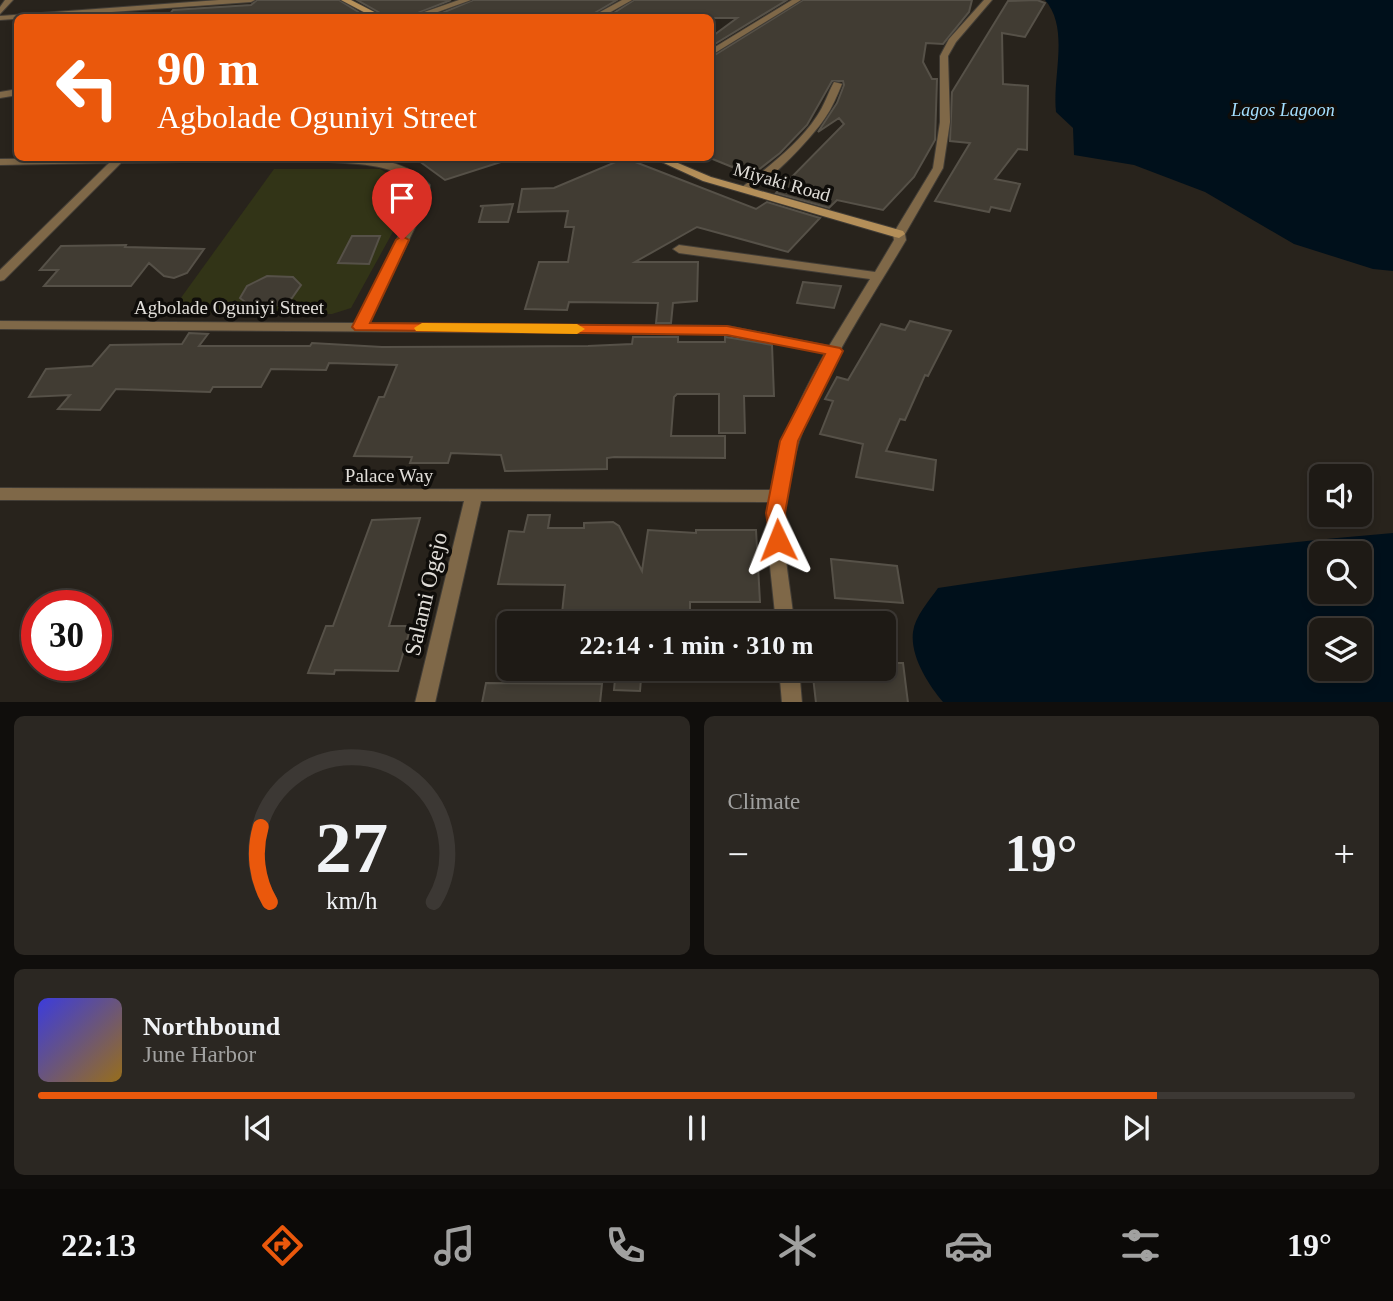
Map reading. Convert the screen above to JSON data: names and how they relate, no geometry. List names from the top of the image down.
{
  "streets": {
    "street": [
      "Miyaki Road",
      "Agbolade Oguniyi Street",
      "Palace Way",
      "Salami Ogejo"
    ]
  },
  "crossings": [
    ["Palace Way", "Salami Ogejo"]
  ],
  "water": ["Lagos Lagoon"],
  "page": {
    "turn": ["90 m", "Agbolade Oguniyi Street"],
    "limit": "30",
    "trip": "22:14 · 1 min · 310 m",
    "tile": "Climate",
    "heat": ["−", "19°", "+"],
    "song": ["Northbound", "June Harbor"],
    "tabs": ["22:13", "19°"],
    "gauge": ["27", "km/h"]
  }
}
